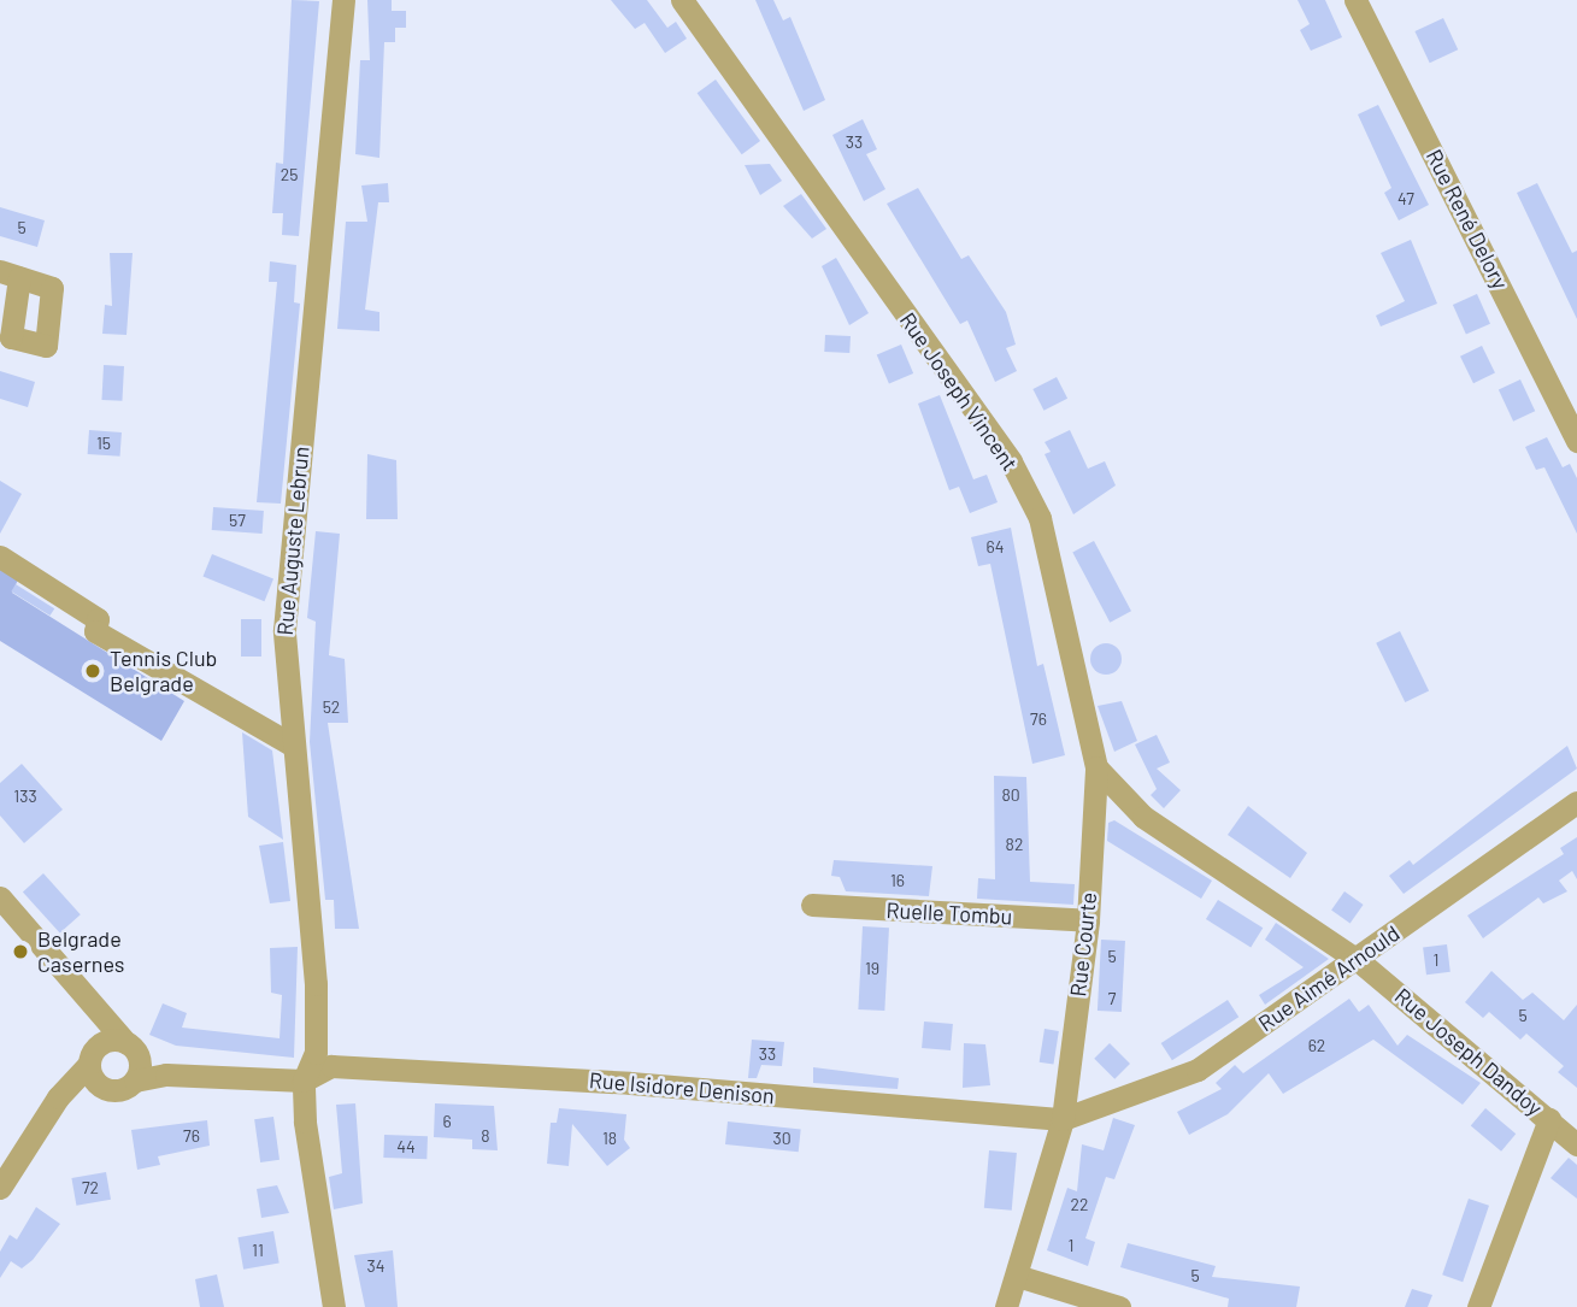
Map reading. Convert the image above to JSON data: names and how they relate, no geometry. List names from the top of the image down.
{
  "streets": {
    "street": [
      "Rue René Delory",
      "Rue Joseph Vincent",
      "Rue Auguste Lebrun",
      "Ruelle Tombu",
      "Rue Courte",
      "Rue Aimé Arnould",
      "Rue Joseph Dandoy",
      "Rue Isidore Denison"
    ]
  },
  "crossings": [
    ["Rue Joseph Vincent", "Rue Courte"],
    ["Rue Auguste Lebrun", "Rue Isidore Denison"],
    ["Ruelle Tombu", "Rue Courte"],
    ["Rue Courte", "Rue Aimé Arnould"],
    ["Rue Courte", "Rue Isidore Denison"],
    ["Rue Aimé Arnould", "Rue Joseph Dandoy"],
    ["Rue Aimé Arnould", "Rue Isidore Denison"]
  ],
  "places": ["Tennis Club Belgrade", "Belgrade Casernes"],
  "house_numbers": [
    "33",
    "25",
    "47",
    "5",
    "15",
    "57",
    "64",
    "52",
    "76",
    "80",
    "133",
    "82",
    "16",
    "5",
    "1",
    "19",
    "7",
    "5",
    "62",
    "33",
    "6",
    "76",
    "8",
    "18",
    "30",
    "44",
    "72",
    "22",
    "1",
    "11",
    "34",
    "5"
  ]
}
